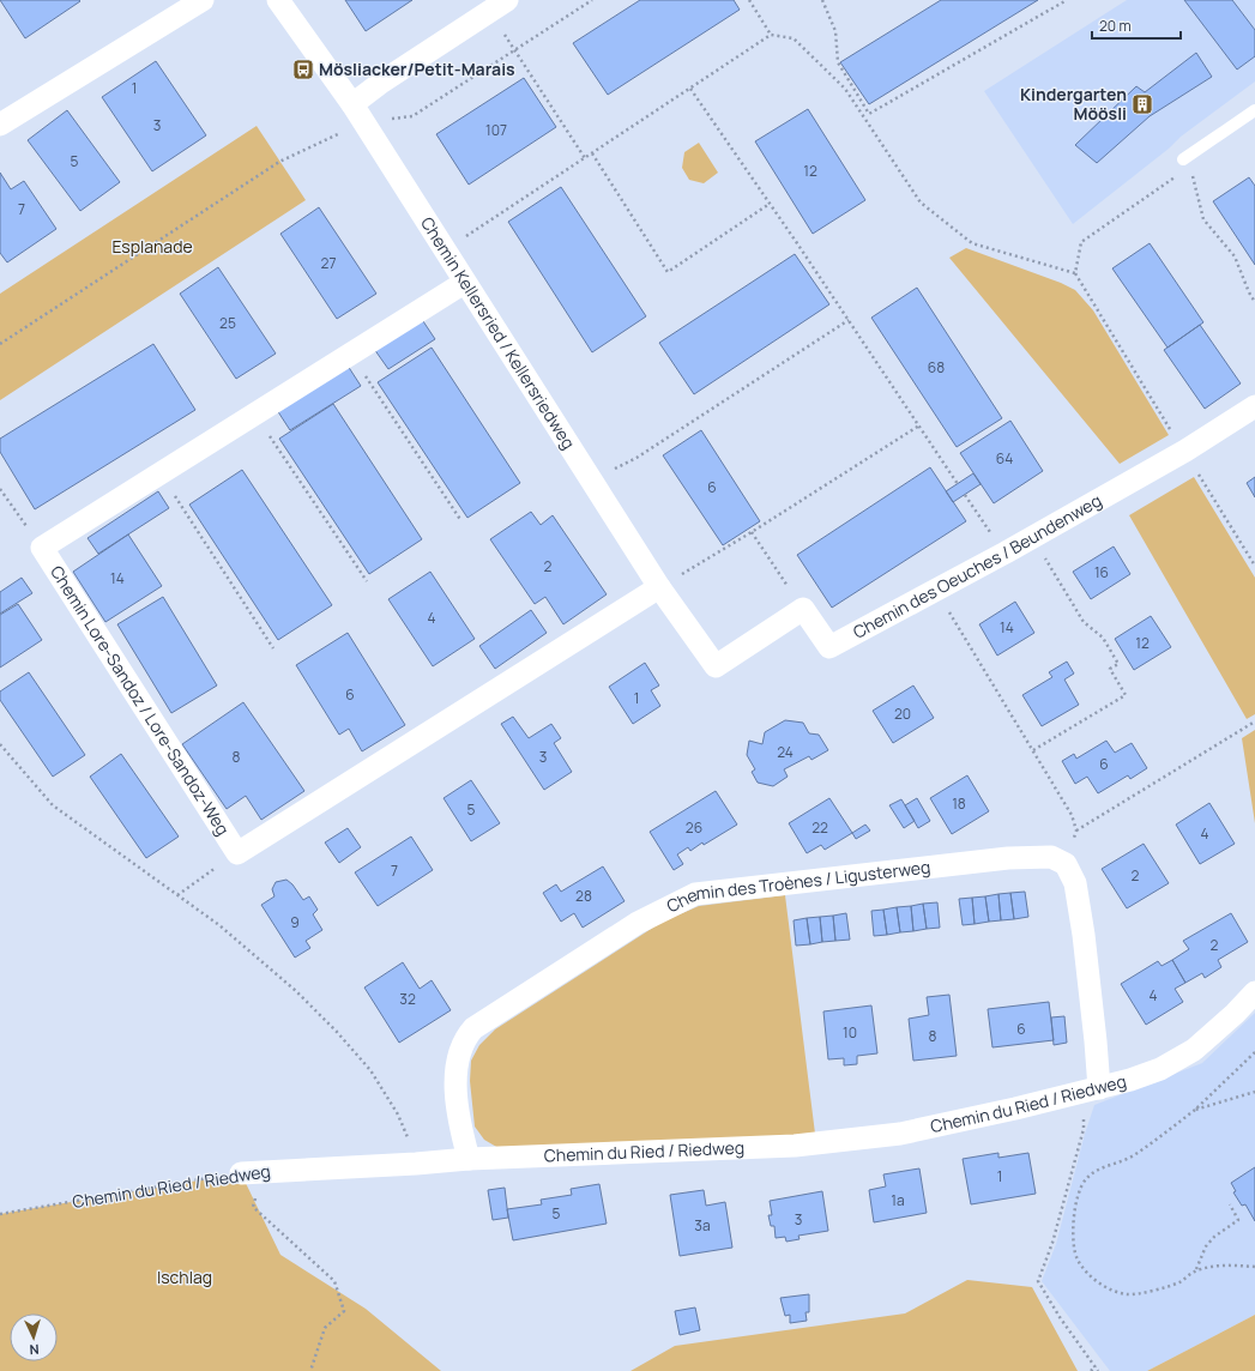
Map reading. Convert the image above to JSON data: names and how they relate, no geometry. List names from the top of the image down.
{
  "streets": {
    "street": [
      "Chemin Kellersried / Kellersriedweg",
      "Chemin des Oeuches / Beundenweg",
      "Chemin Lore-Sandoz / Lore-Sandoz-Weg",
      "Chemin des Troènes / Ligusterweg",
      "Chemin du Ried / Riedweg"
    ]
  },
  "crossings": [
    ["Chemin Kellersried / Kellersriedweg", "Chemin des Oeuches / Beundenweg"],
    ["Chemin Kellersried / Kellersriedweg", "Chemin Lore-Sandoz / Lore-Sandoz-Weg"],
    ["Chemin des Troènes / Ligusterweg", "Chemin du Ried / Riedweg"]
  ],
  "parks": ["Esplanade", "Ischlag"],
  "places": {
    "bus stop": ["Mösliacker/Petit-Marais"],
    "building": ["Kindergarten Möösli"]
  },
  "house_numbers": [
    "1",
    "3",
    "107",
    "5",
    "12",
    "7",
    "27",
    "25",
    "68",
    "64",
    "6",
    "2",
    "16",
    "14",
    "4",
    "14",
    "12",
    "6",
    "1",
    "20",
    "24",
    "8",
    "3",
    "6",
    "18",
    "5",
    "26",
    "22",
    "4",
    "7",
    "2",
    "28",
    "9",
    "2",
    "4",
    "32",
    "6",
    "10",
    "8",
    "1",
    "1a",
    "5",
    "3",
    "3a"
  ],
  "scale_bar": "20 m",
  "north": "bottom"
}
